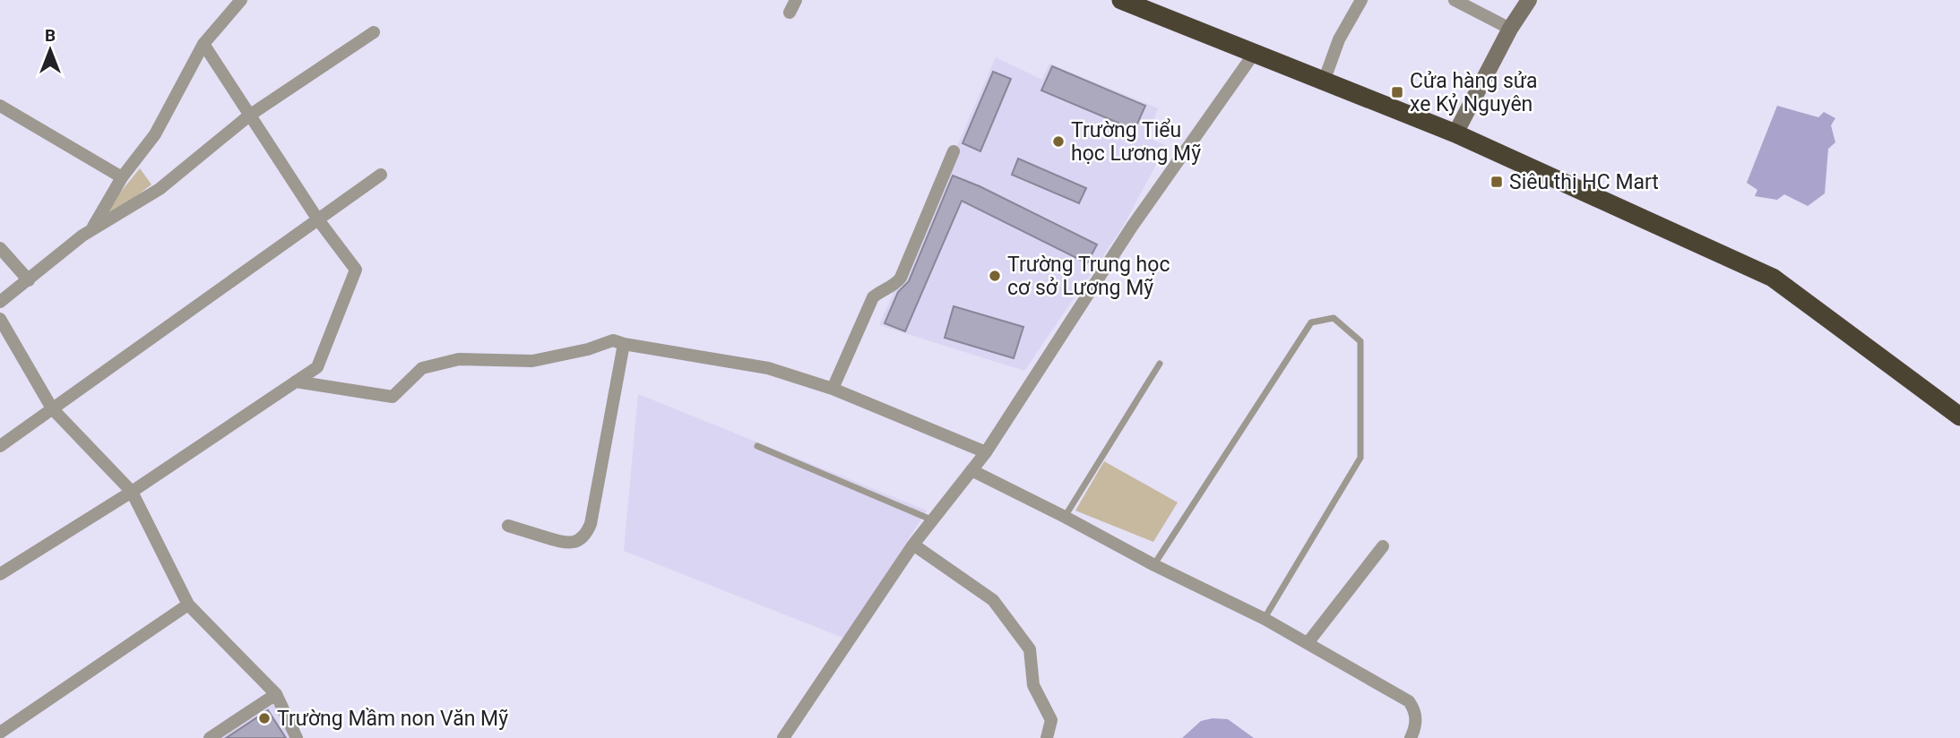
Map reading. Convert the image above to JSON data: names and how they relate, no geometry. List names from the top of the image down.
{
  "places": {
    "transit": ["Cửa hàng sửa xe Kỷ Nguyên", "Siêu thị HC Mart"],
    "other": ["Trường Tiểu học Lương Mỹ", "Trường Trung học cơ sở Lương Mỹ", "Trường Mầm non Văn Mỹ"]
  },
  "north": "top"
}
